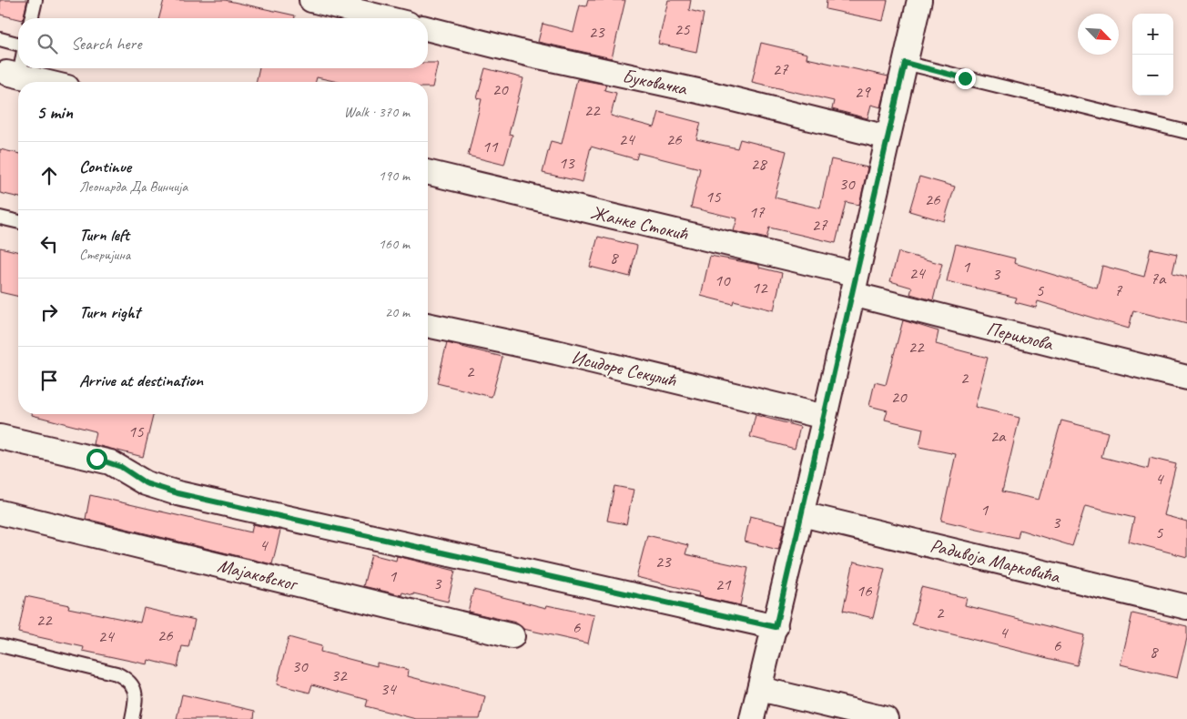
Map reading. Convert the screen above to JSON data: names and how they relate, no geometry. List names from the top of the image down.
{
  "streets": {
    "street": [
      "Буковачка",
      "Жанке Стокић",
      "Периклова",
      "Исидоре Секулић",
      "Радивоја Марковића",
      "Мајаковског"
    ]
  },
  "crossings": [
    ["Жанке Стокић", "Периклова"]
  ],
  "house_numbers": [
    "25",
    "23",
    "27",
    "20",
    "29",
    "22",
    "24",
    "26",
    "11",
    "13",
    "28",
    "30",
    "15",
    "26",
    "17",
    "27",
    "8",
    "1",
    "24",
    "3",
    "7a",
    "10",
    "12",
    "5",
    "7",
    "22",
    "2",
    "2",
    "20",
    "15",
    "2a",
    "4",
    "1",
    "3",
    "5",
    "4",
    "23",
    "1",
    "3",
    "21",
    "16",
    "2",
    "22",
    "6",
    "4",
    "26",
    "24",
    "6",
    "8",
    "30",
    "32",
    "34"
  ],
  "north": "bottom right",
  "page": {
    "map_buttons": ["+", "−"],
    "search": "Search here",
    "heading": ["5 min", "Walk · 370 m"],
    "list": [
      ["Continue", "Леонарда Да Винчија", "190 m"],
      ["Turn left", "Стеријина", "160 m"],
      ["Turn right", "20 m"],
      "Arrive at destination"
    ]
  }
}
